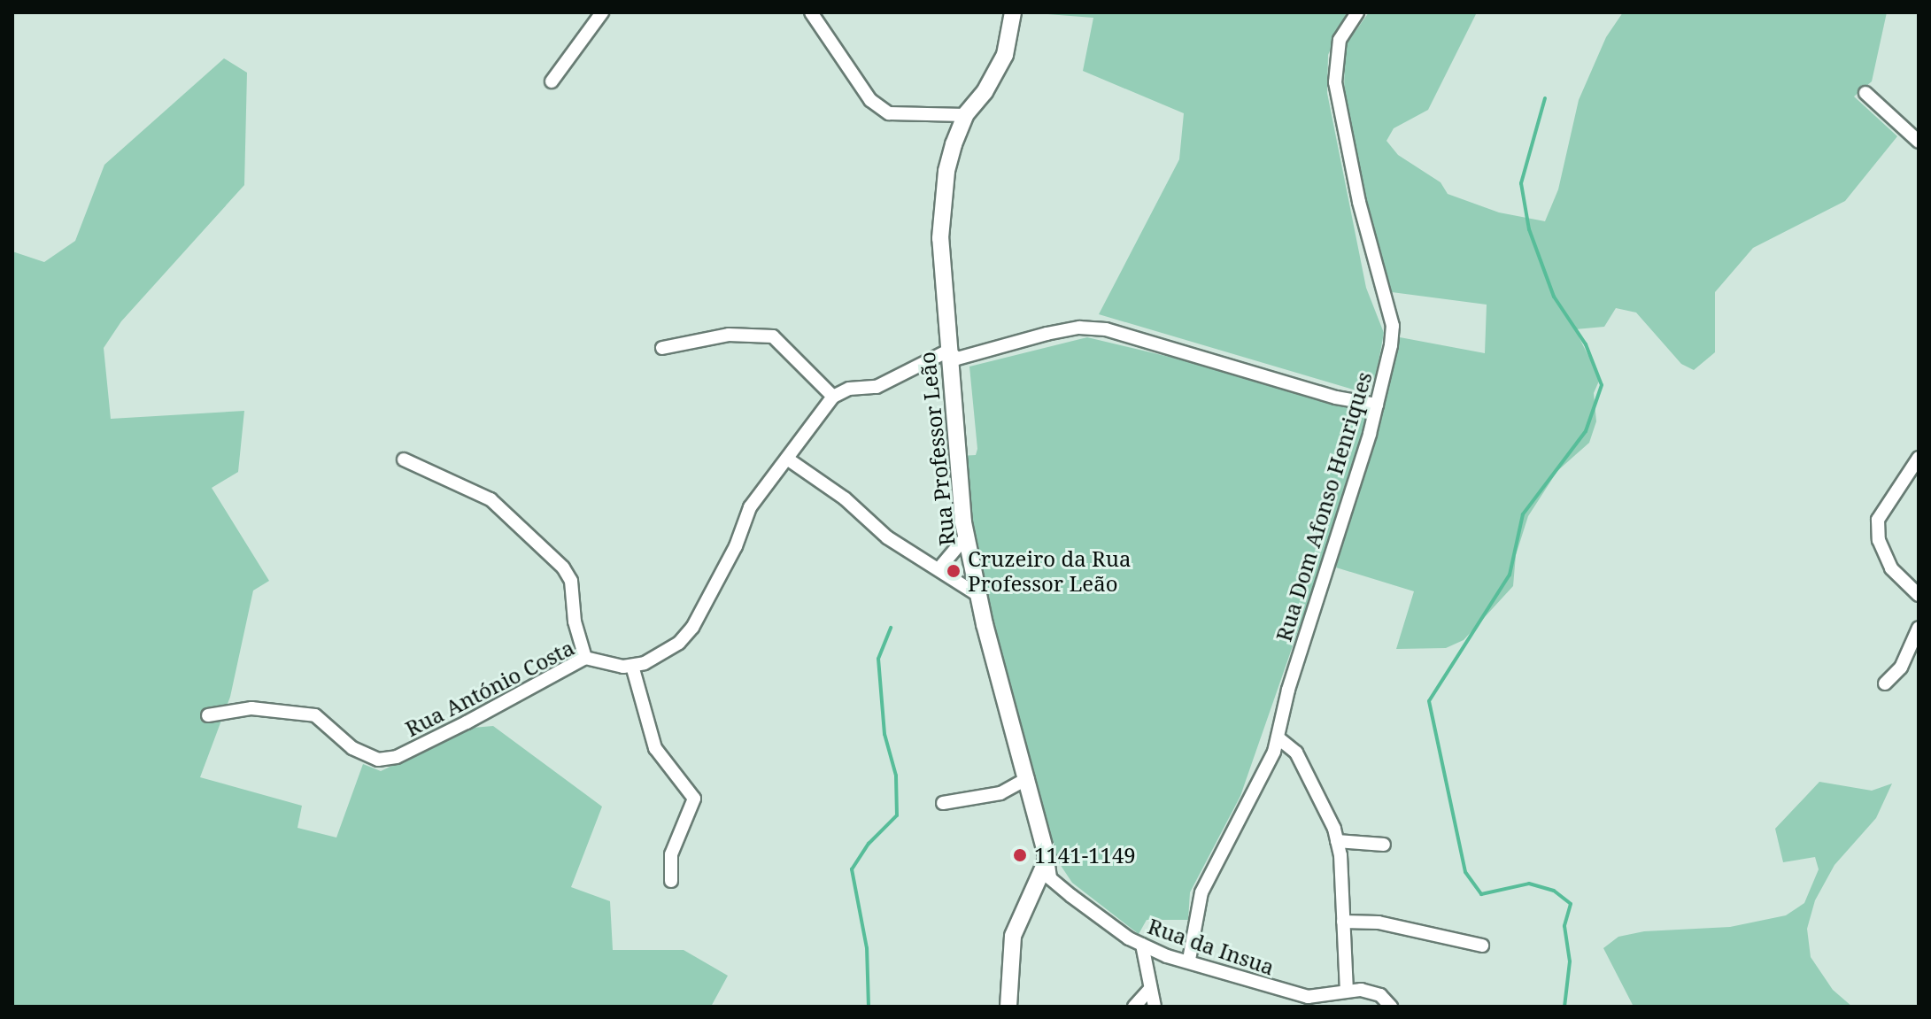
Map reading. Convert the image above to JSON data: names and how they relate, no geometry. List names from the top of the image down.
{
  "streets": {
    "street": [
      "Rua Professor Leão",
      "Rua Dom Afonso Henriques",
      "Rua António Costa",
      "Rua da Insua"
    ]
  },
  "crossings": [
    ["Rua Professor Leão", "Rua da Insua"],
    ["Rua Dom Afonso Henriques", "Rua da Insua"]
  ],
  "places": ["Cruzeiro da Rua Professor Leão", "1141-1149"]
}
